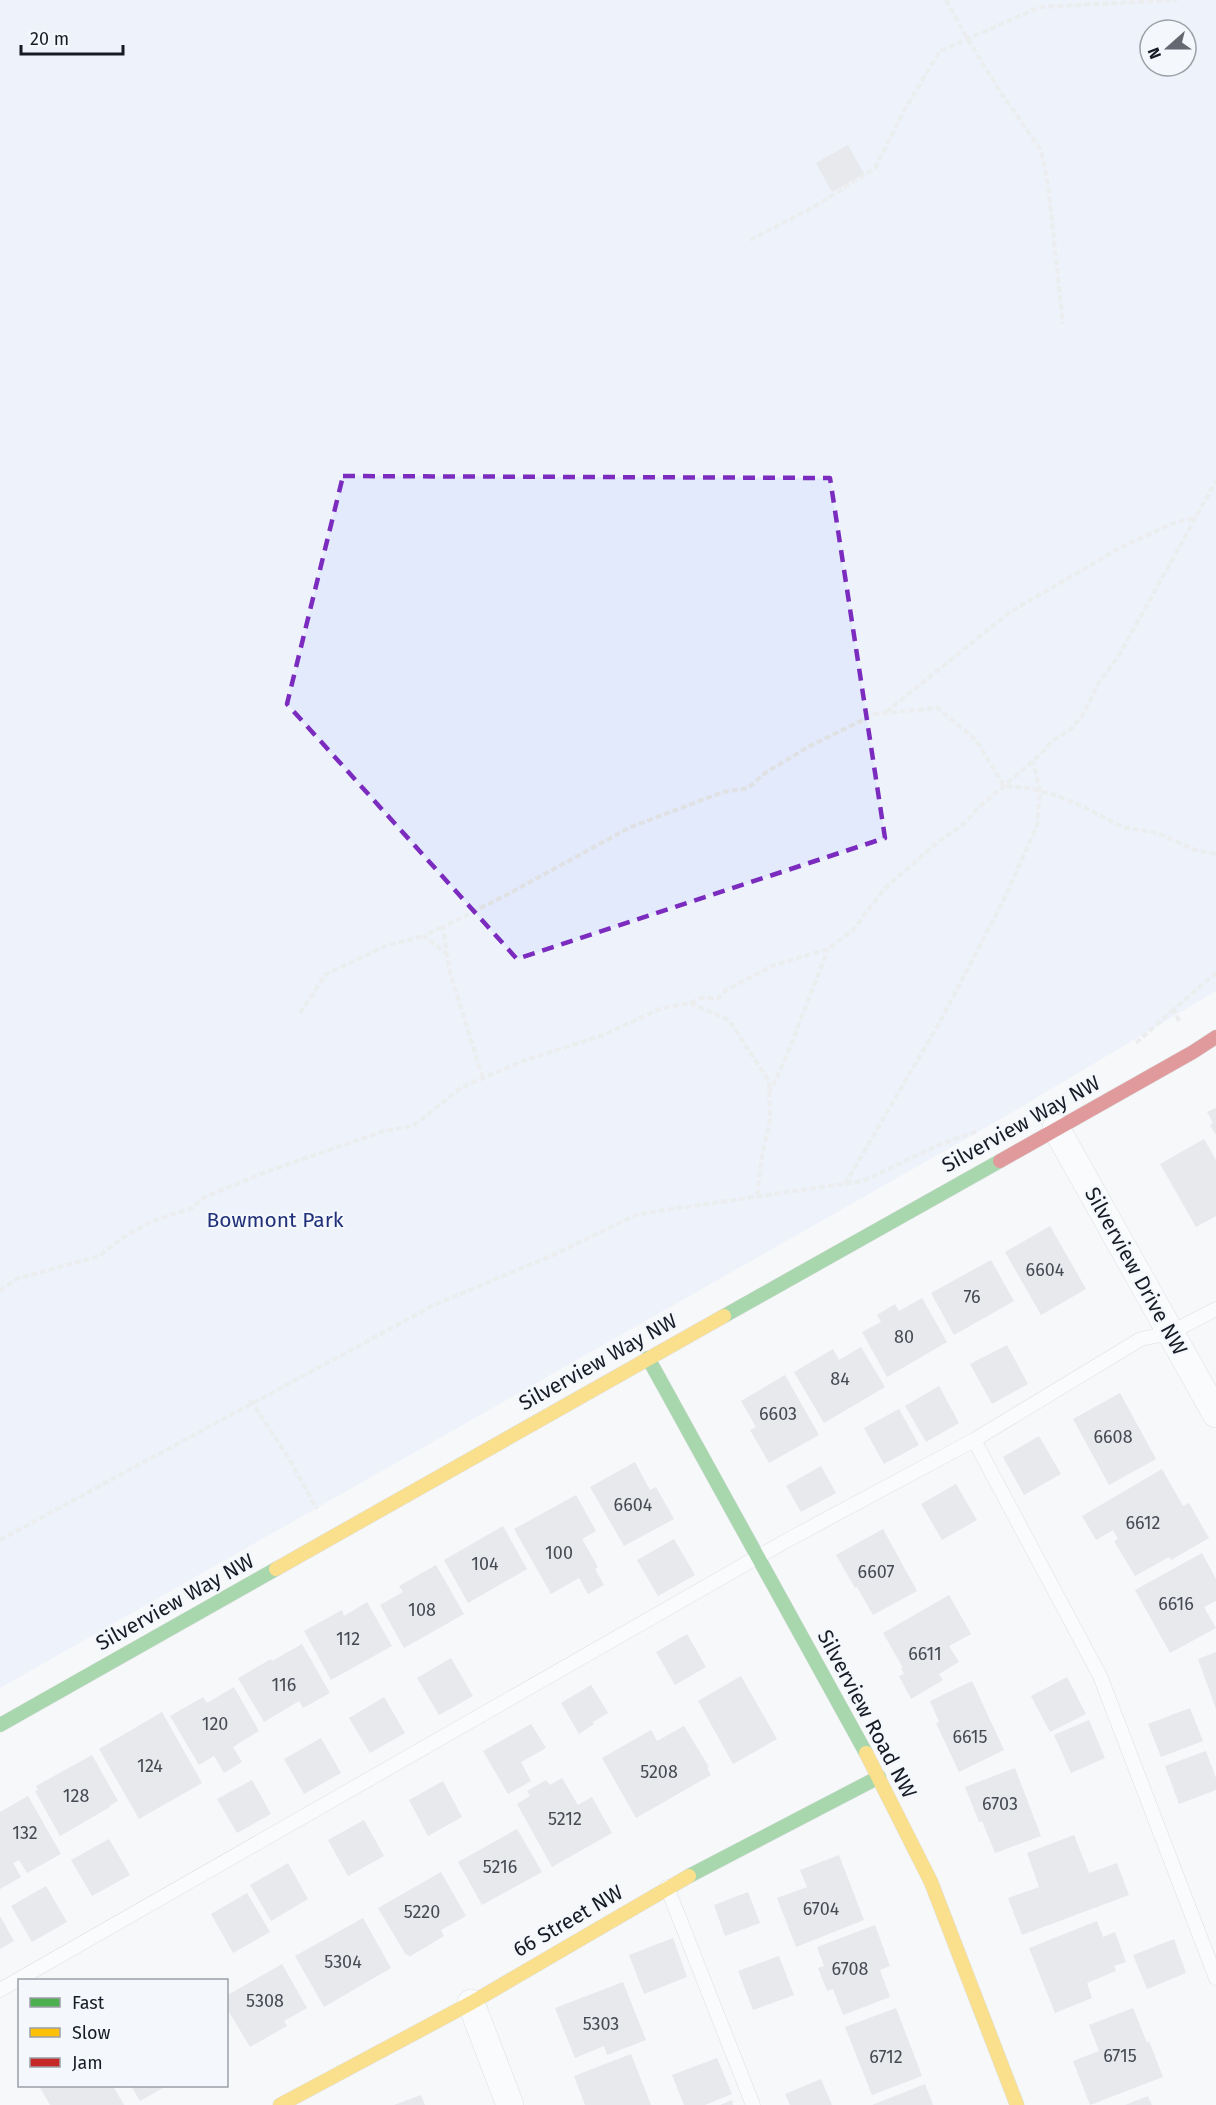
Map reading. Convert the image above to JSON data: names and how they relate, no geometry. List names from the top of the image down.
{
  "streets": {
    "street": [
      "Silverview Way NW",
      "Silverview Drive NW",
      "Silverview Road NW",
      "66 Street NW"
    ]
  },
  "crossings": [
    ["Silverview Way NW", "Silverview Drive NW"],
    ["Silverview Way NW", "Silverview Road NW"],
    ["Silverview Road NW", "66 Street NW"]
  ],
  "parks": ["Bowmont Park"],
  "house_numbers": [
    "6604",
    "76",
    "80",
    "84",
    "6603",
    "6608",
    "6604",
    "6612",
    "100",
    "104",
    "6607",
    "6616",
    "108",
    "112",
    "6611",
    "116",
    "120",
    "6615",
    "124",
    "5208",
    "128",
    "6703",
    "5212",
    "132",
    "5216",
    "6704",
    "5220",
    "5304",
    "6708",
    "5308",
    "5303",
    "6715",
    "6712"
  ],
  "legend": ["Fast", "Slow", "Jam"],
  "scale_bar": "20 m",
  "north": "left"
}
